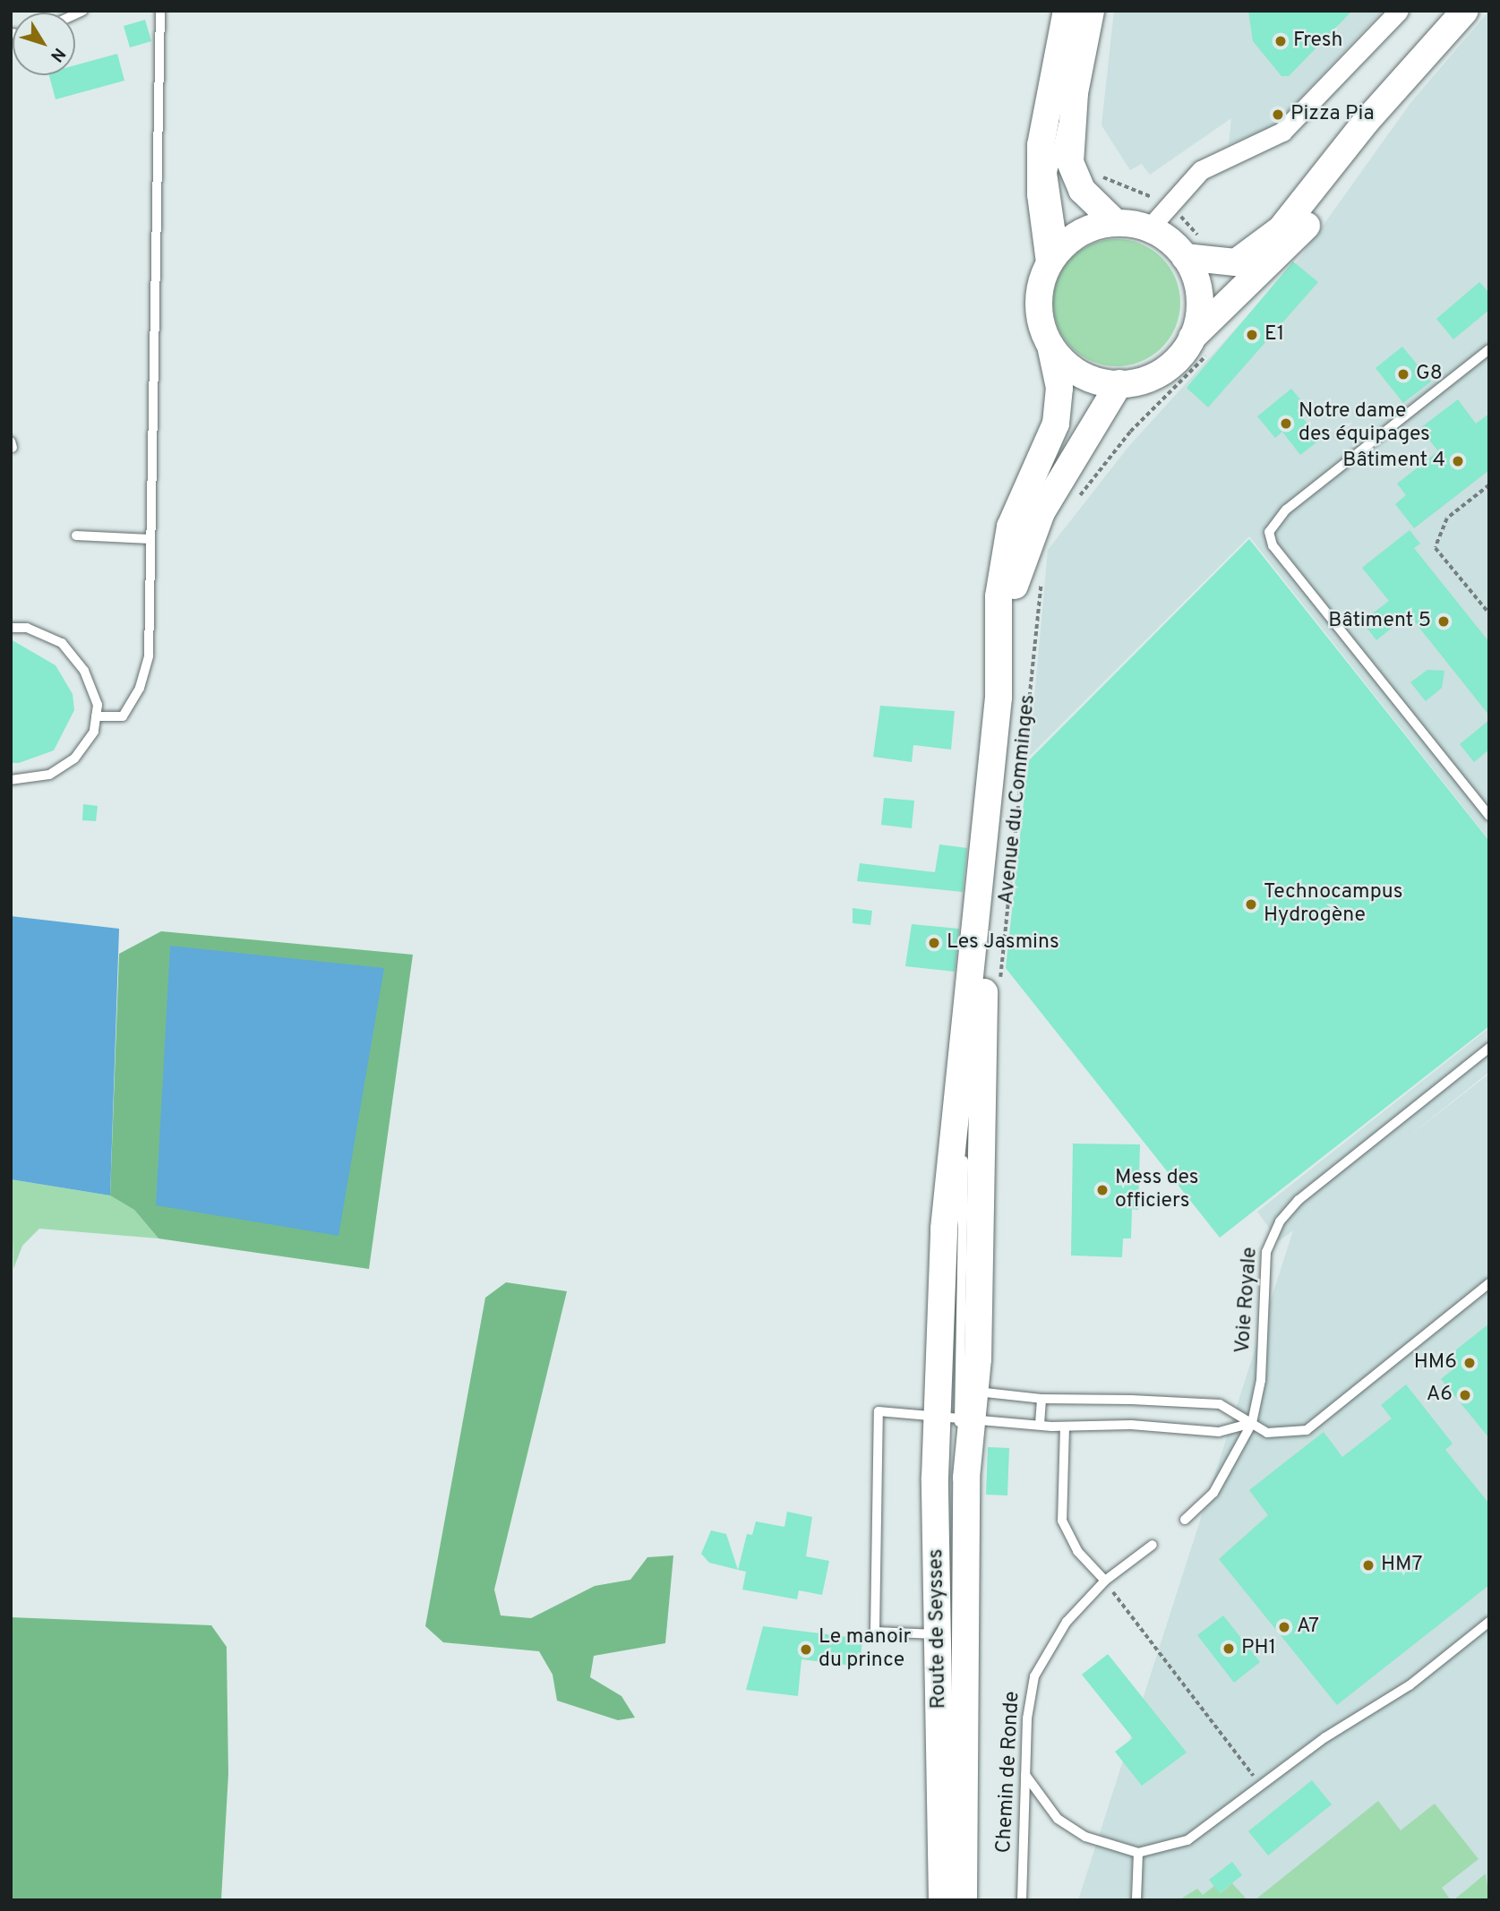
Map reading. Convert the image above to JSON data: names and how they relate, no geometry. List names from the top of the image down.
{
  "streets": {
    "main road": ["Avenue du Comminges", "Route de Seysses"],
    "lane": ["Voie Royale", "Chemin de Ronde"]
  },
  "crossings": [
    ["Avenue du Comminges", "Route de Seysses"]
  ],
  "places": [
    "Fresh",
    "Pizza Pia",
    "E1",
    "G8",
    "Notre dame des équipages",
    "Bâtiment 4",
    "Bâtiment 5",
    "Technocampus Hydrogène",
    "Les Jasmins",
    "Mess des officiers",
    "HM6",
    "A6",
    "HM7",
    "A7",
    "PH1",
    "Le manoir du prince"
  ],
  "north": "bottom right"
}
